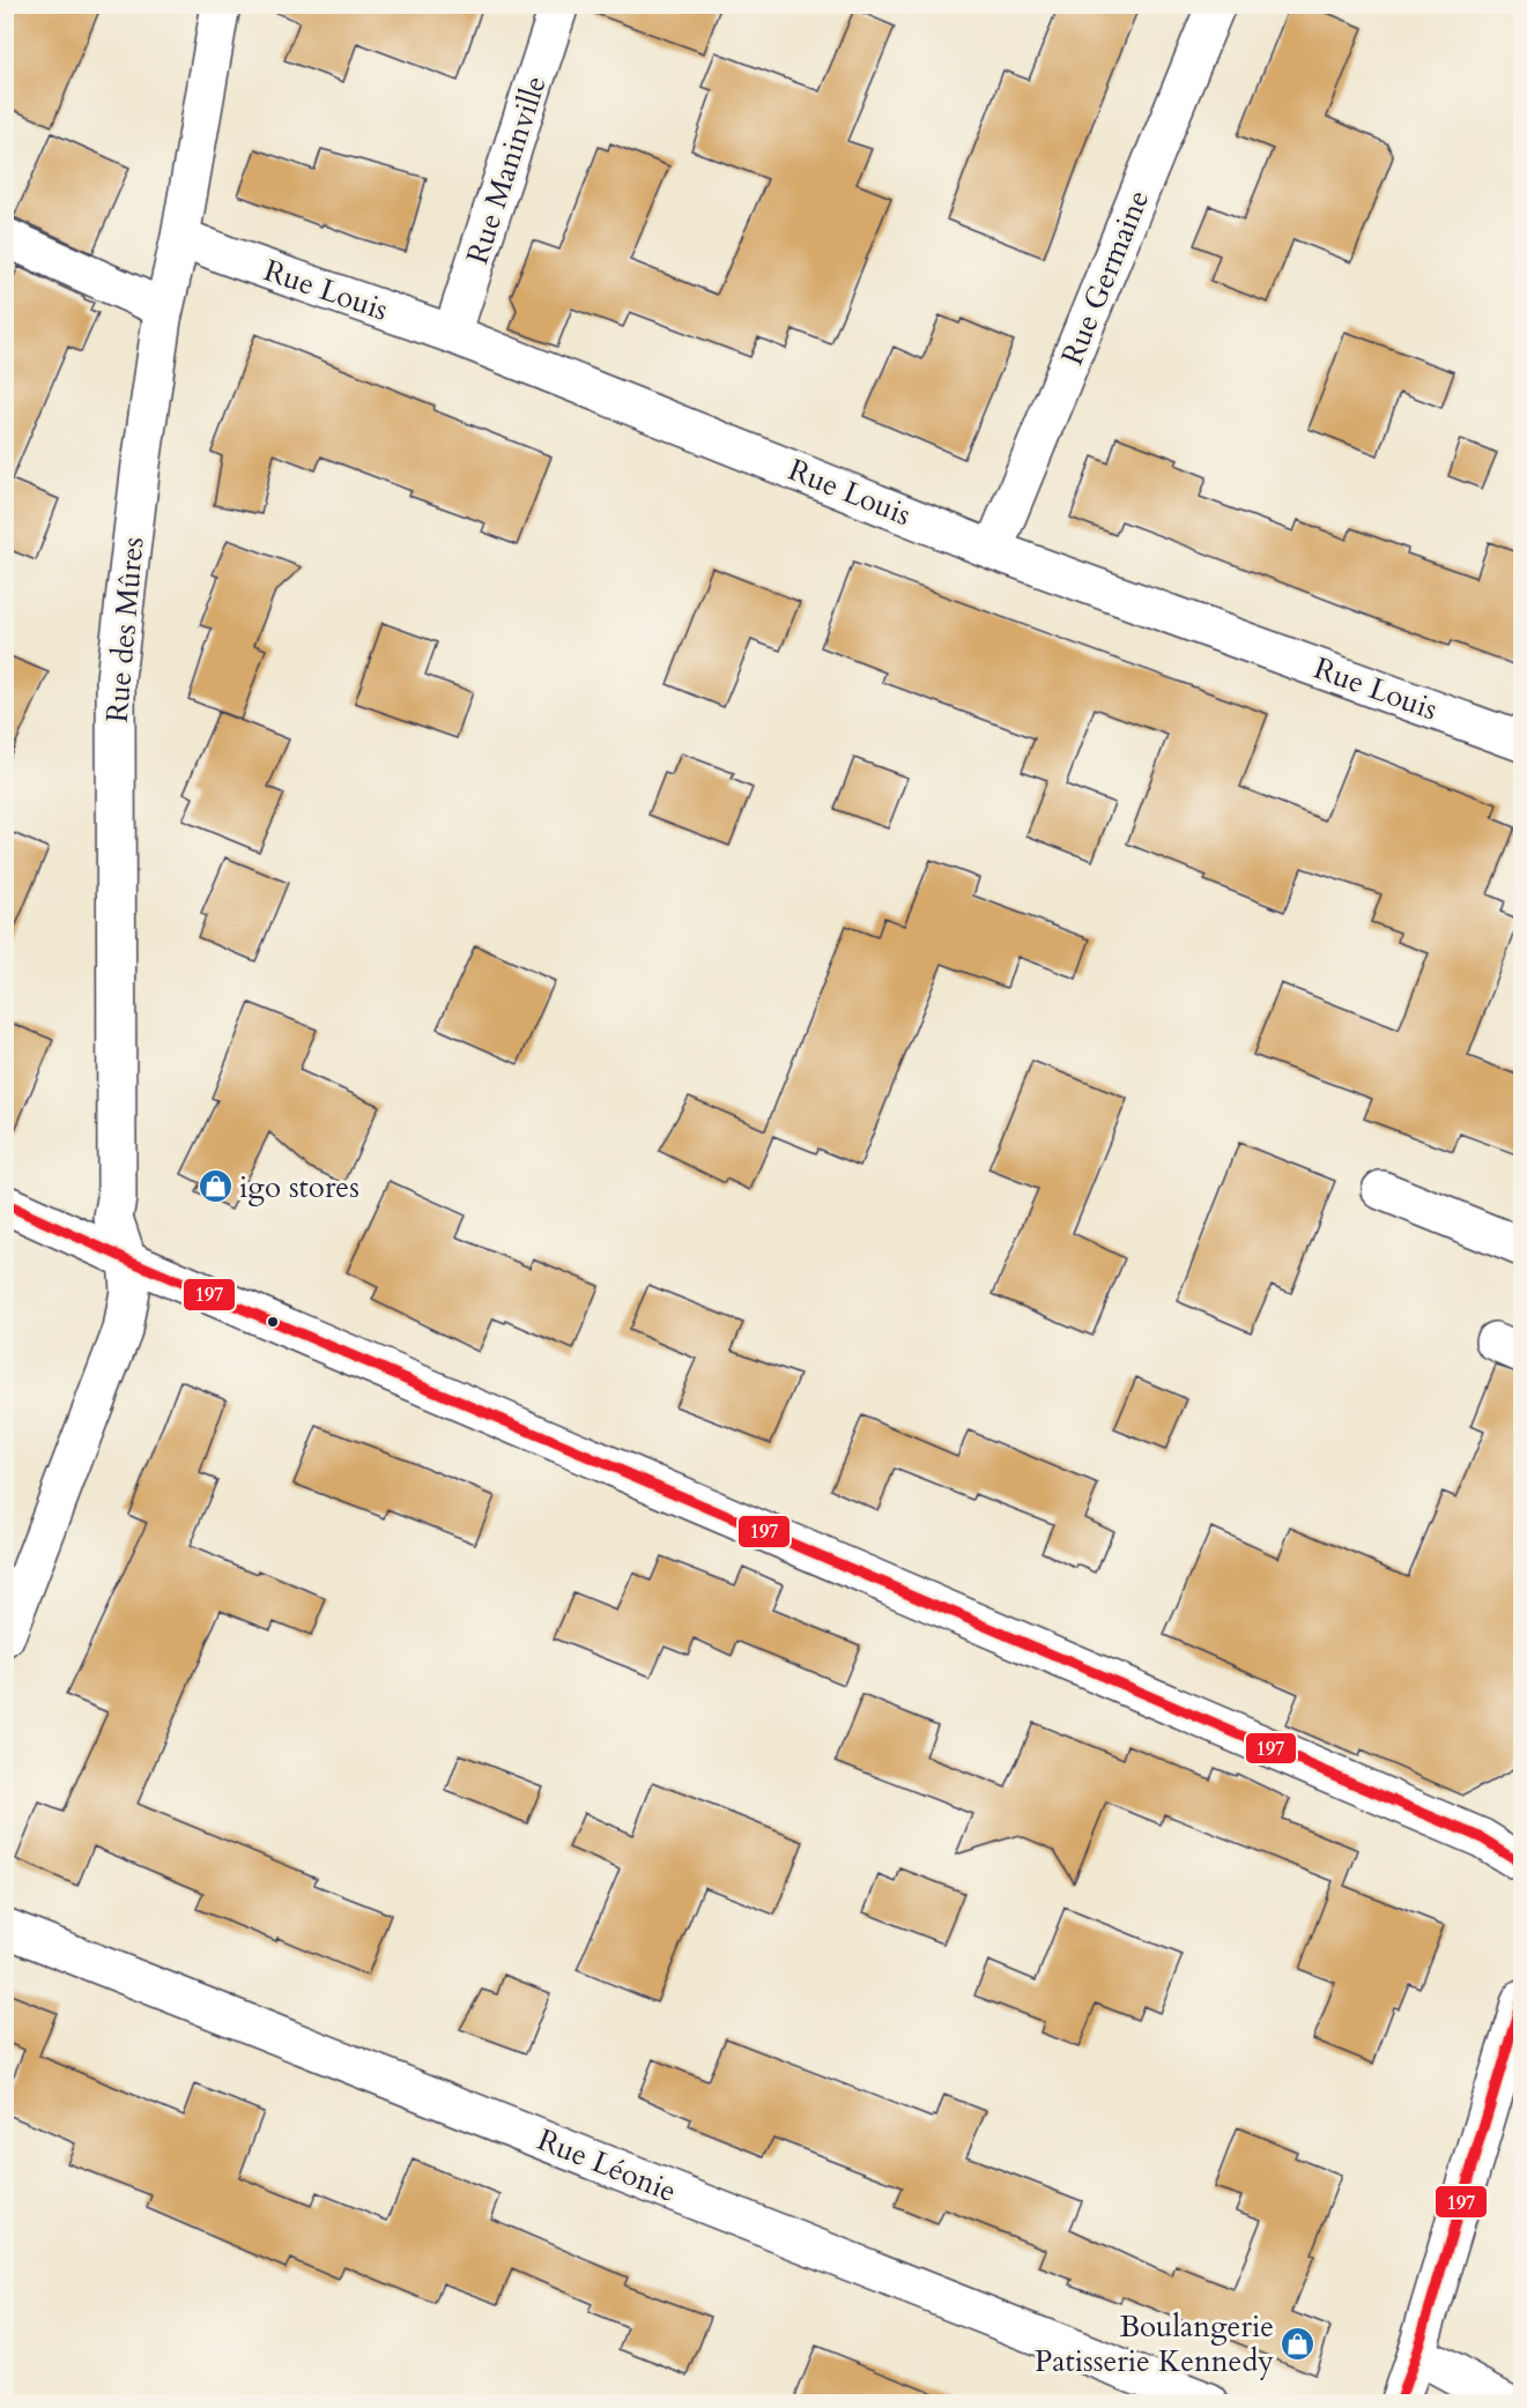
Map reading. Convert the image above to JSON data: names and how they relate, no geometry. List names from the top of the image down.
{
  "streets": {
    "street": [
      "Rue Maninville",
      "Rue Germaine",
      "Rue Louis",
      "Rue des Mûres",
      "Rue Léonie"
    ]
  },
  "crossings": [
    ["Rue Maninville", "Rue Louis"],
    ["Rue Germaine", "Rue Louis"],
    ["Rue Louis", "Rue des Mûres"]
  ],
  "places": {
    "shop": ["igo stores", "Boulangerie Patisserie Kennedy"]
  },
  "lines": ["transit line 197"]
}
